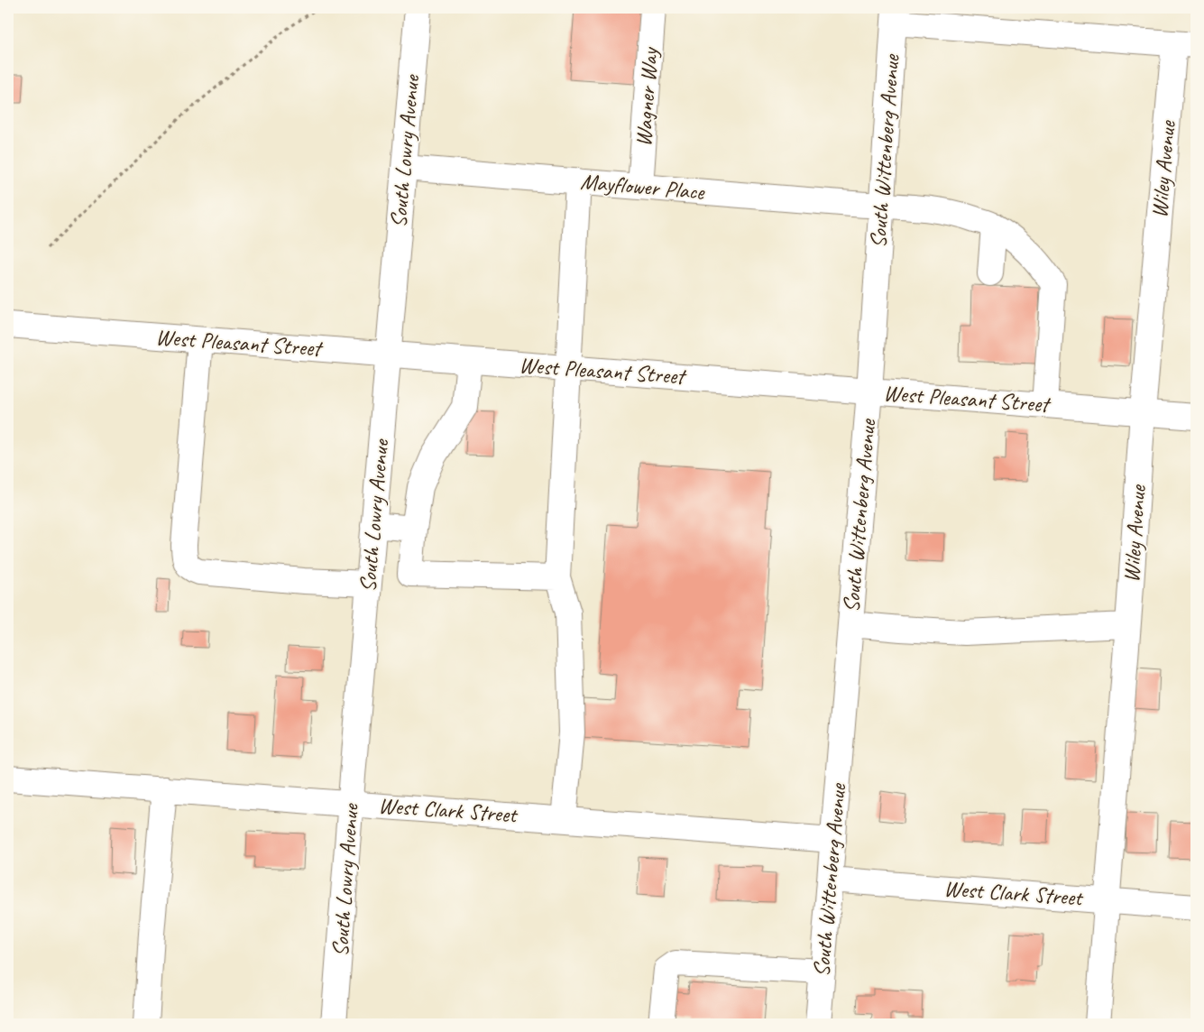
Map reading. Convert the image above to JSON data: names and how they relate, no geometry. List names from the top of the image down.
{
  "streets": {
    "street": [
      "Wagner Way",
      "South Lowry Avenue",
      "South Wittenberg Avenue",
      "Wiley Avenue",
      "Mayflower Place",
      "West Pleasant Street",
      "West Clark Street"
    ]
  },
  "crossings": [
    ["Wagner Way", "Mayflower Place"],
    ["South Lowry Avenue", "Mayflower Place"],
    ["South Lowry Avenue", "West Pleasant Street"],
    ["South Lowry Avenue", "West Clark Street"],
    ["South Wittenberg Avenue", "Mayflower Place"],
    ["South Wittenberg Avenue", "West Pleasant Street"],
    ["South Wittenberg Avenue", "West Clark Street"],
    ["Wiley Avenue", "West Pleasant Street"],
    ["Wiley Avenue", "West Clark Street"],
    ["Mayflower Place", "West Pleasant Street"]
  ]
}
